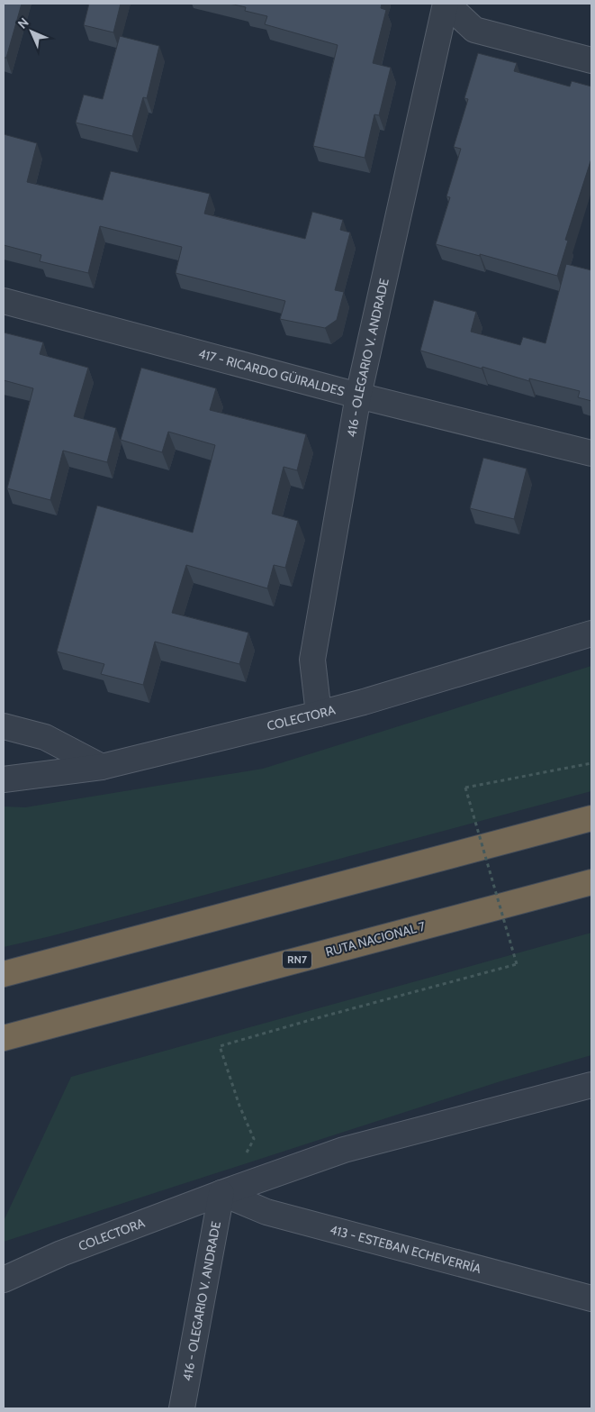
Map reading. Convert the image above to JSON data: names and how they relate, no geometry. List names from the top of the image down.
{
  "streets": {
    "highway": ["RUTA NACIONAL 7", "RN7"],
    "street": [
      "416 - OLEGARIO V. ANDRADE",
      "417 - RICARDO GÜIRALDES",
      "COLECTORA",
      "413 - ESTEBAN ECHEVERRÍA"
    ]
  },
  "crossings": [
    ["416 - OLEGARIO V. ANDRADE", "417 - RICARDO GÜIRALDES"],
    ["416 - OLEGARIO V. ANDRADE", "COLECTORA"],
    ["416 - OLEGARIO V. ANDRADE", "413 - ESTEBAN ECHEVERRÍA"],
    ["COLECTORA", "413 - ESTEBAN ECHEVERRÍA"]
  ],
  "north": "top left"
}
